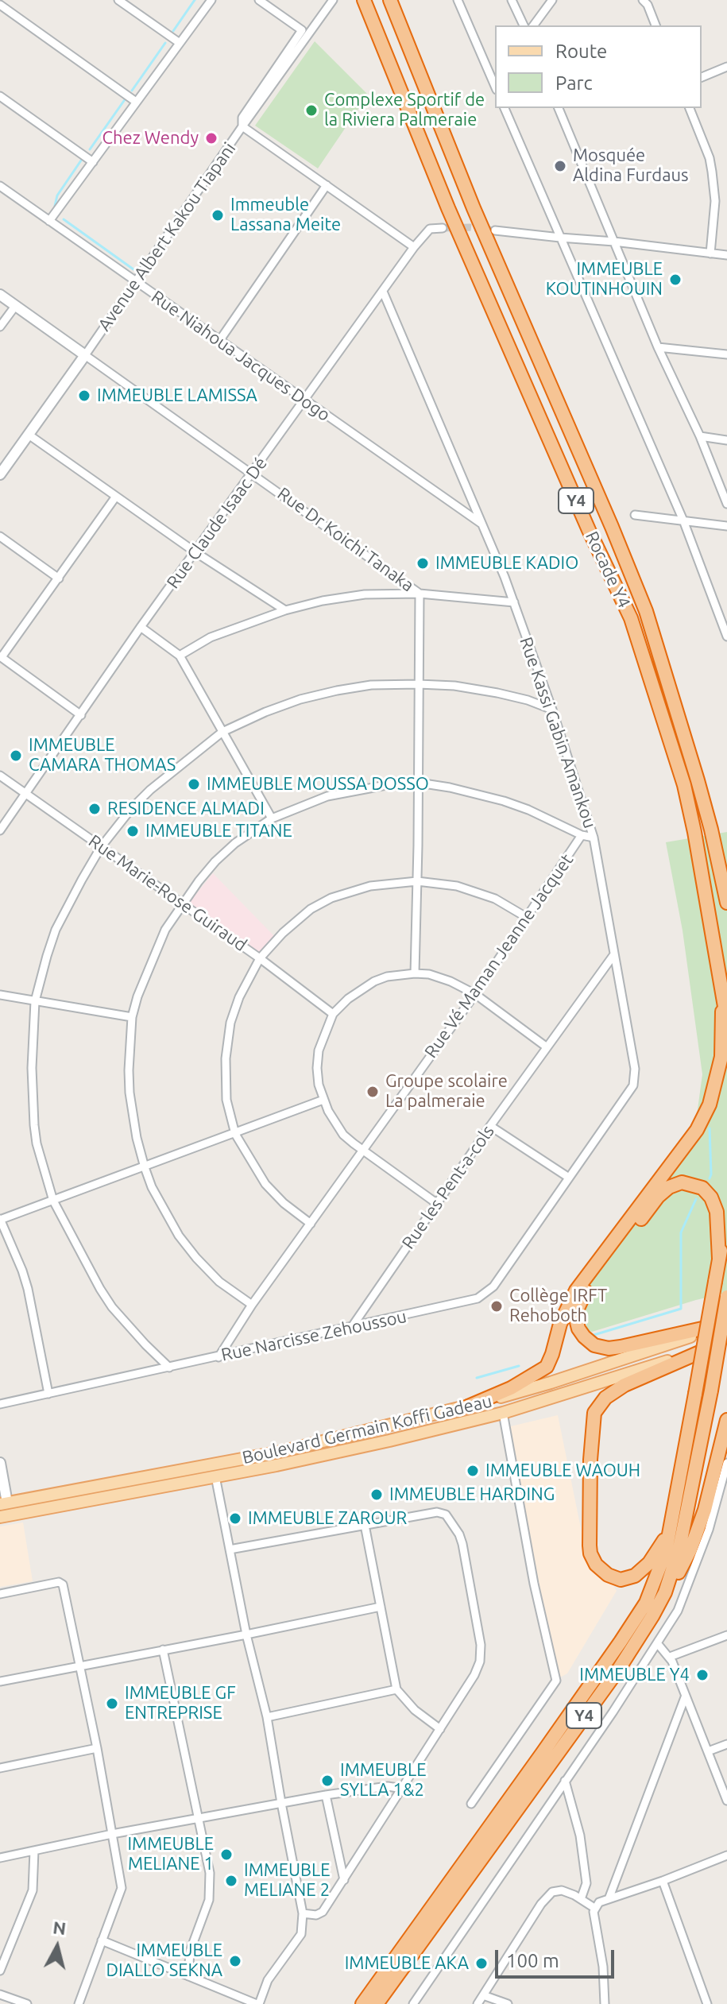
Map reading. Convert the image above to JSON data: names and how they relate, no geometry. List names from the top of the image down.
{
  "streets": {
    "highway": ["Y4", "Rocade Y4"],
    "main road": ["Boulevard Germain Koffi Gadeau"],
    "street": [
      "Avenue Albert Kakou Tiapani",
      "Rue Niahoua Jacques Dogo",
      "Rue Claude Isaac Dé",
      "Rue Dr Koichi Tanaka",
      "Rue Kassi Gabin Amankou",
      "Rue Marie-Rose Guiraud",
      "Rue Vé Maman Jeanne Jacquet",
      "Rue les Pent-a-cols",
      "Rue Narcisse Zehoussou"
    ]
  },
  "crossings": [
    ["Avenue Albert Kakou Tiapani", "Rue Niahoua Jacques Dogo"],
    ["Avenue Albert Kakou Tiapani", "Rue Dr Koichi Tanaka"],
    ["Rue Niahoua Jacques Dogo", "Rue Claude Isaac Dé"],
    ["Rue Niahoua Jacques Dogo", "Rue Kassi Gabin Amankou"],
    ["Rue Claude Isaac Dé", "Rue Dr Koichi Tanaka"],
    ["Rue Claude Isaac Dé", "Rue Kassi Gabin Amankou"],
    ["Rue Claude Isaac Dé", "Rue Marie-Rose Guiraud"],
    ["Rue Kassi Gabin Amankou", "Rue les Pent-a-cols"],
    ["Rue Kassi Gabin Amankou", "Rue Narcisse Zehoussou"],
    ["Rue Vé Maman Jeanne Jacquet", "Rue Narcisse Zehoussou"],
    ["Rue les Pent-a-cols", "Rue Narcisse Zehoussou"]
  ],
  "places": [
    "Complexe Sportif de la Riviera Palmeraie",
    "Chez Wendy",
    "Mosquée Aldina Furdaus",
    "Immeuble Lassana Meite",
    "IMMEUBLE KOUTINHOUIN",
    "IMMEUBLE LAMISSA",
    "IMMEUBLE KADIO",
    "IMMEUBLE CAMARA THOMAS",
    "IMMEUBLE MOUSSA DOSSO",
    "RESIDENCE ALMADI",
    "IMMEUBLE TITANE",
    "Groupe scolaire La palmeraie",
    "Collège IRFT Rehoboth",
    "IMMEUBLE WAOUH",
    "IMMEUBLE HARDING",
    "IMMEUBLE ZAROUR",
    "IMMEUBLE Y4",
    "IMMEUBLE GF ENTREPRISE",
    "IMMEUBLE SYLLA 1&2",
    "IMMEUBLE MELIANE 1",
    "IMMEUBLE MELIANE 2",
    "IMMEUBLE DIALLO SEKNA",
    "IMMEUBLE AKA"
  ],
  "legend": ["Route", "Parc"],
  "scale_bar": "100 m",
  "north": "top"
}
